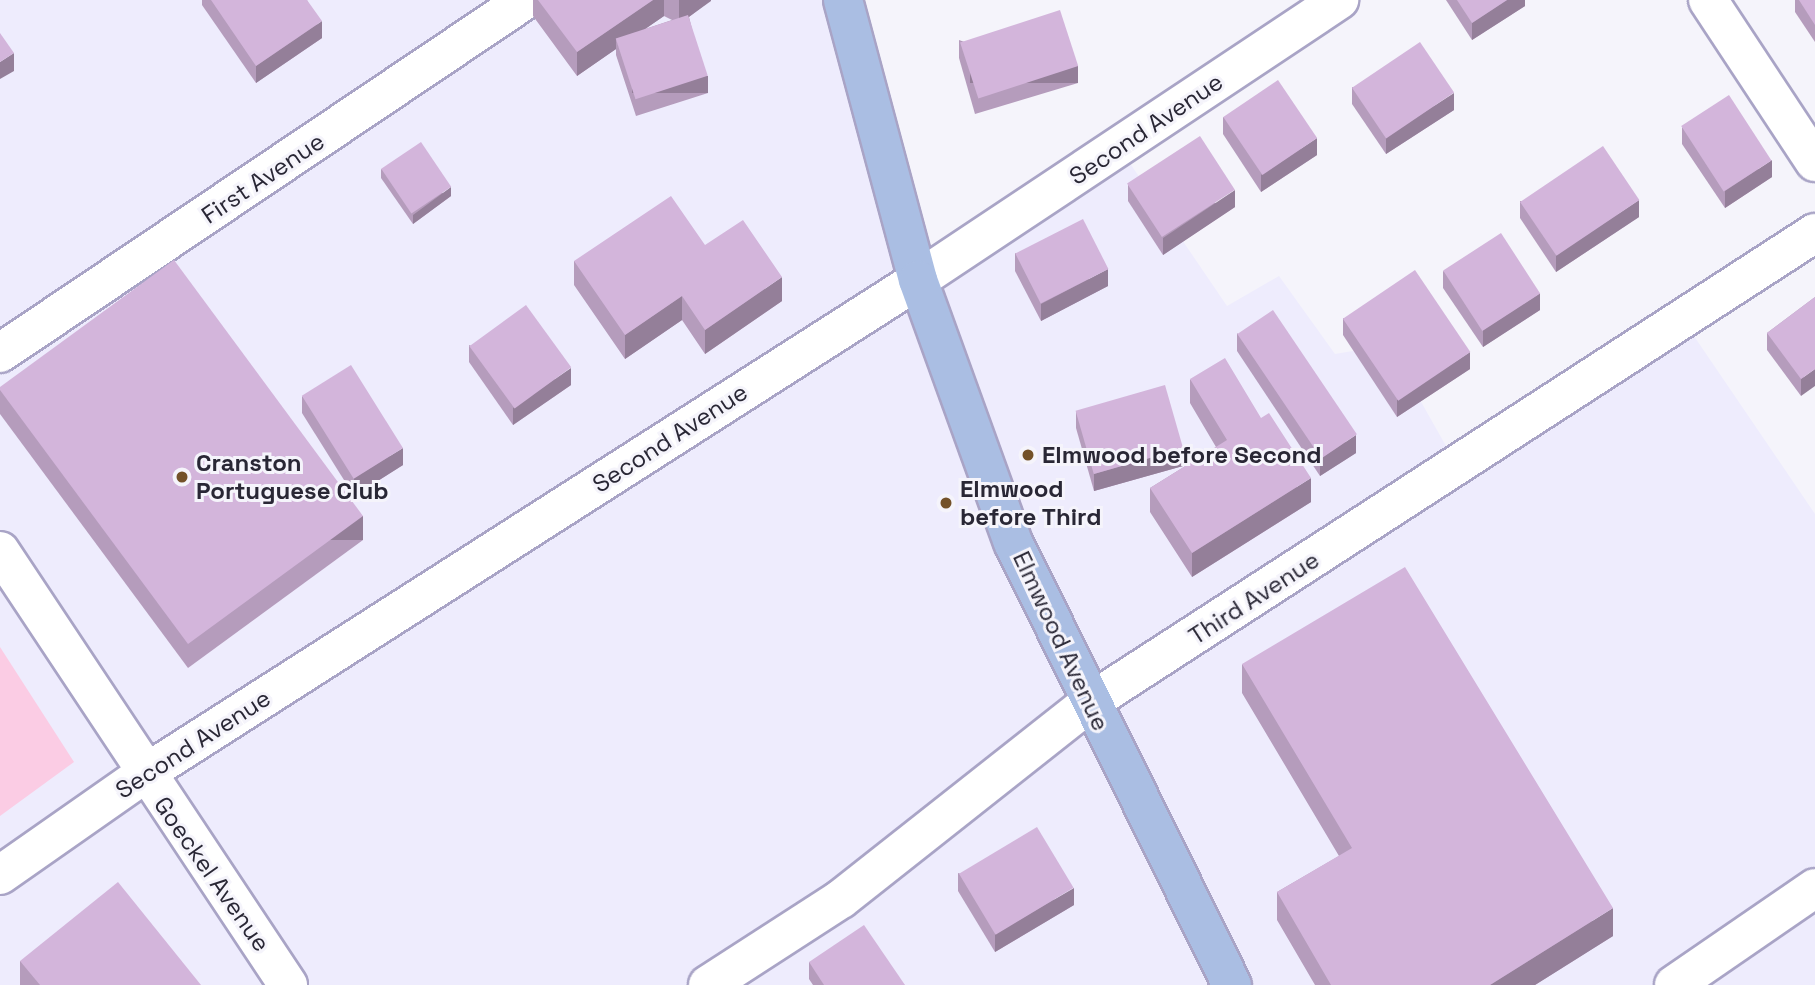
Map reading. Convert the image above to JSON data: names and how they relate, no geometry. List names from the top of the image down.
{
  "streets": {
    "main road": ["Elmwood Avenue"],
    "street": [
      "Second Avenue",
      "First Avenue",
      "Third Avenue",
      "Goeckel Avenue"
    ]
  },
  "crossings": [
    ["Second Avenue", "Elmwood Avenue"],
    ["Second Avenue", "Goeckel Avenue"],
    ["Third Avenue", "Elmwood Avenue"]
  ],
  "places": ["Elmwood before Second", "Cranston Portuguese Club", "Elmwood before Third"]
}
